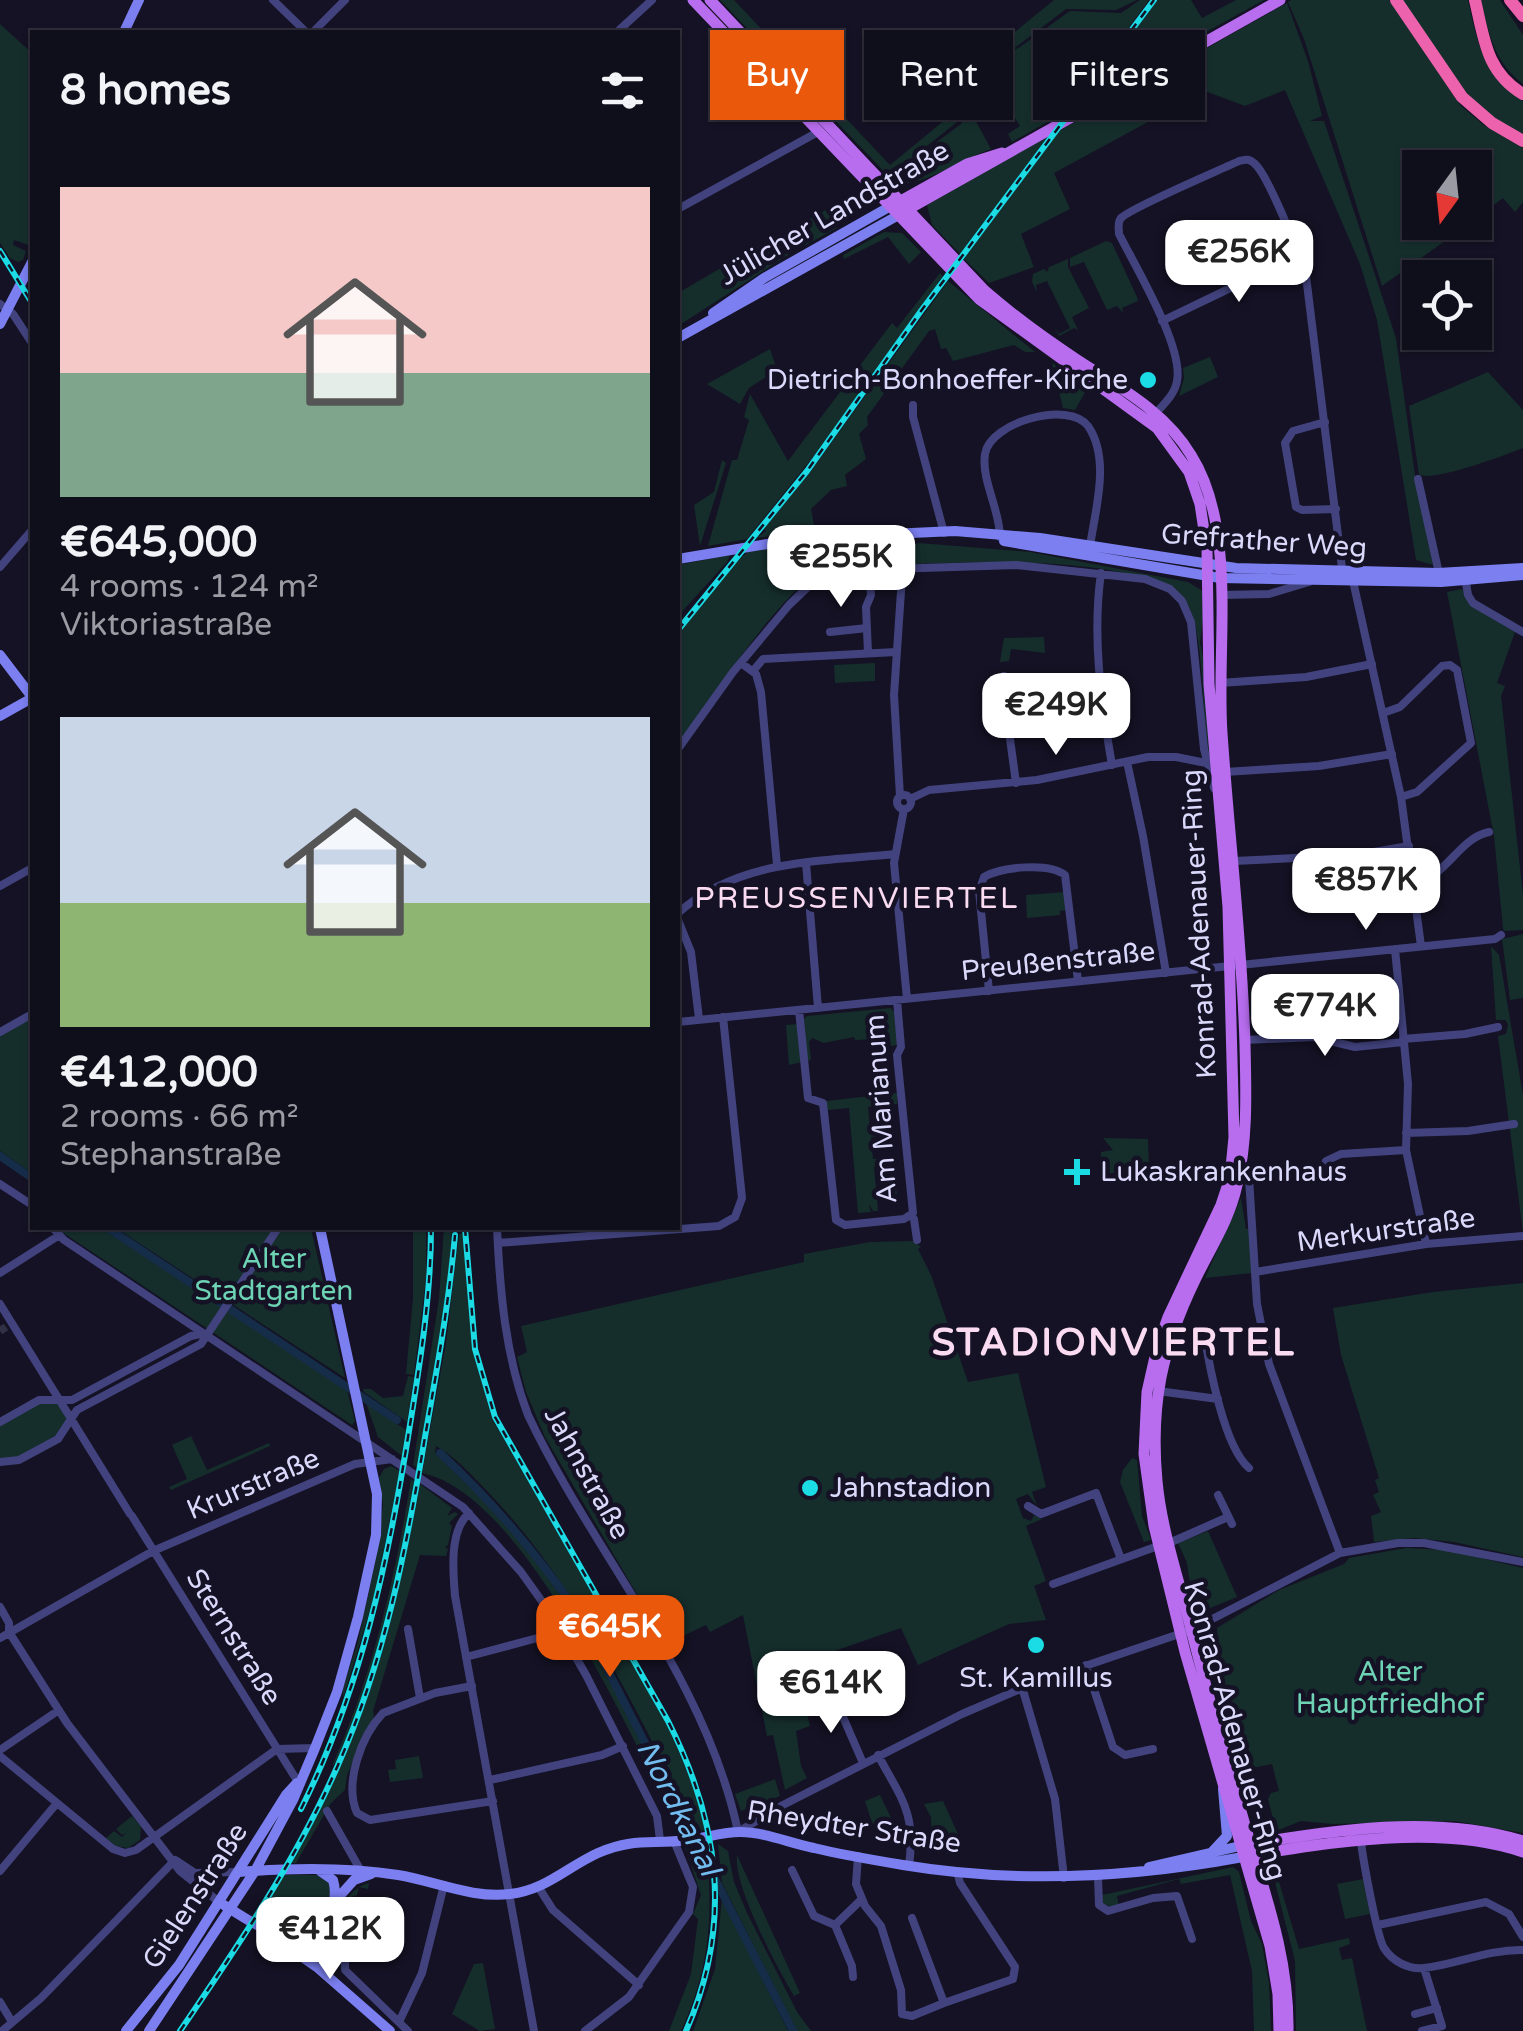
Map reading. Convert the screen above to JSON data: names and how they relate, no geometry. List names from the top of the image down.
{
  "streets": {
    "main road": [
      "Jülicher Landstraße",
      "Grefrather Weg",
      "Konrad-Adenauer-Ring",
      "Rheydter Straße",
      "Gielenstraße"
    ],
    "street": [
      "Preußenstraße",
      "Am Marianum",
      "Merkurstraße",
      "Jahnstraße",
      "Krurstraße",
      "Sternstraße"
    ]
  },
  "crossings": [
    ["Jülicher Landstraße", "Konrad-Adenauer-Ring"],
    ["Grefrather Weg", "Konrad-Adenauer-Ring"],
    ["Konrad-Adenauer-Ring", "Preußenstraße"],
    ["Konrad-Adenauer-Ring", "Rheydter Straße"],
    ["Preußenstraße", "Am Marianum"],
    ["Jahnstraße", "Rheydter Straße"],
    ["Krurstraße", "Sternstraße"],
    ["Krurstraße", "Gielenstraße"],
    ["Sternstraße", "Gielenstraße"],
    ["Rheydter Straße", "Gielenstraße"]
  ],
  "districts": ["PREUSSENVIERTEL", "STADIONVIERTEL"],
  "water": ["Nordkanal"],
  "parks": ["Alter Stadtgarten", "Alter Hauptfriedhof"],
  "places": {
    "other": ["Dietrich-Bonhoeffer-Kirche", "Jahnstadion", "St. Kamillus"],
    "health": ["Lukaskrankenhaus"]
  },
  "north": "bottom",
  "page": {
    "chip": ["Buy", "Rent", "Filters"],
    "heading": "8 homes",
    "list": [
      {
        "name": "€645,000",
        "note": "4 rooms · 124 m² · Viktoriastraße"
      },
      {
        "name": "€412,000",
        "note": "2 rooms · 66 m² · Stephanstraße"
      }
    ],
    "price": [
      "€256K",
      "€255K",
      "€249K",
      "€857K",
      "€774K",
      "€645K",
      "€614K",
      "€412K"
    ]
  }
}
